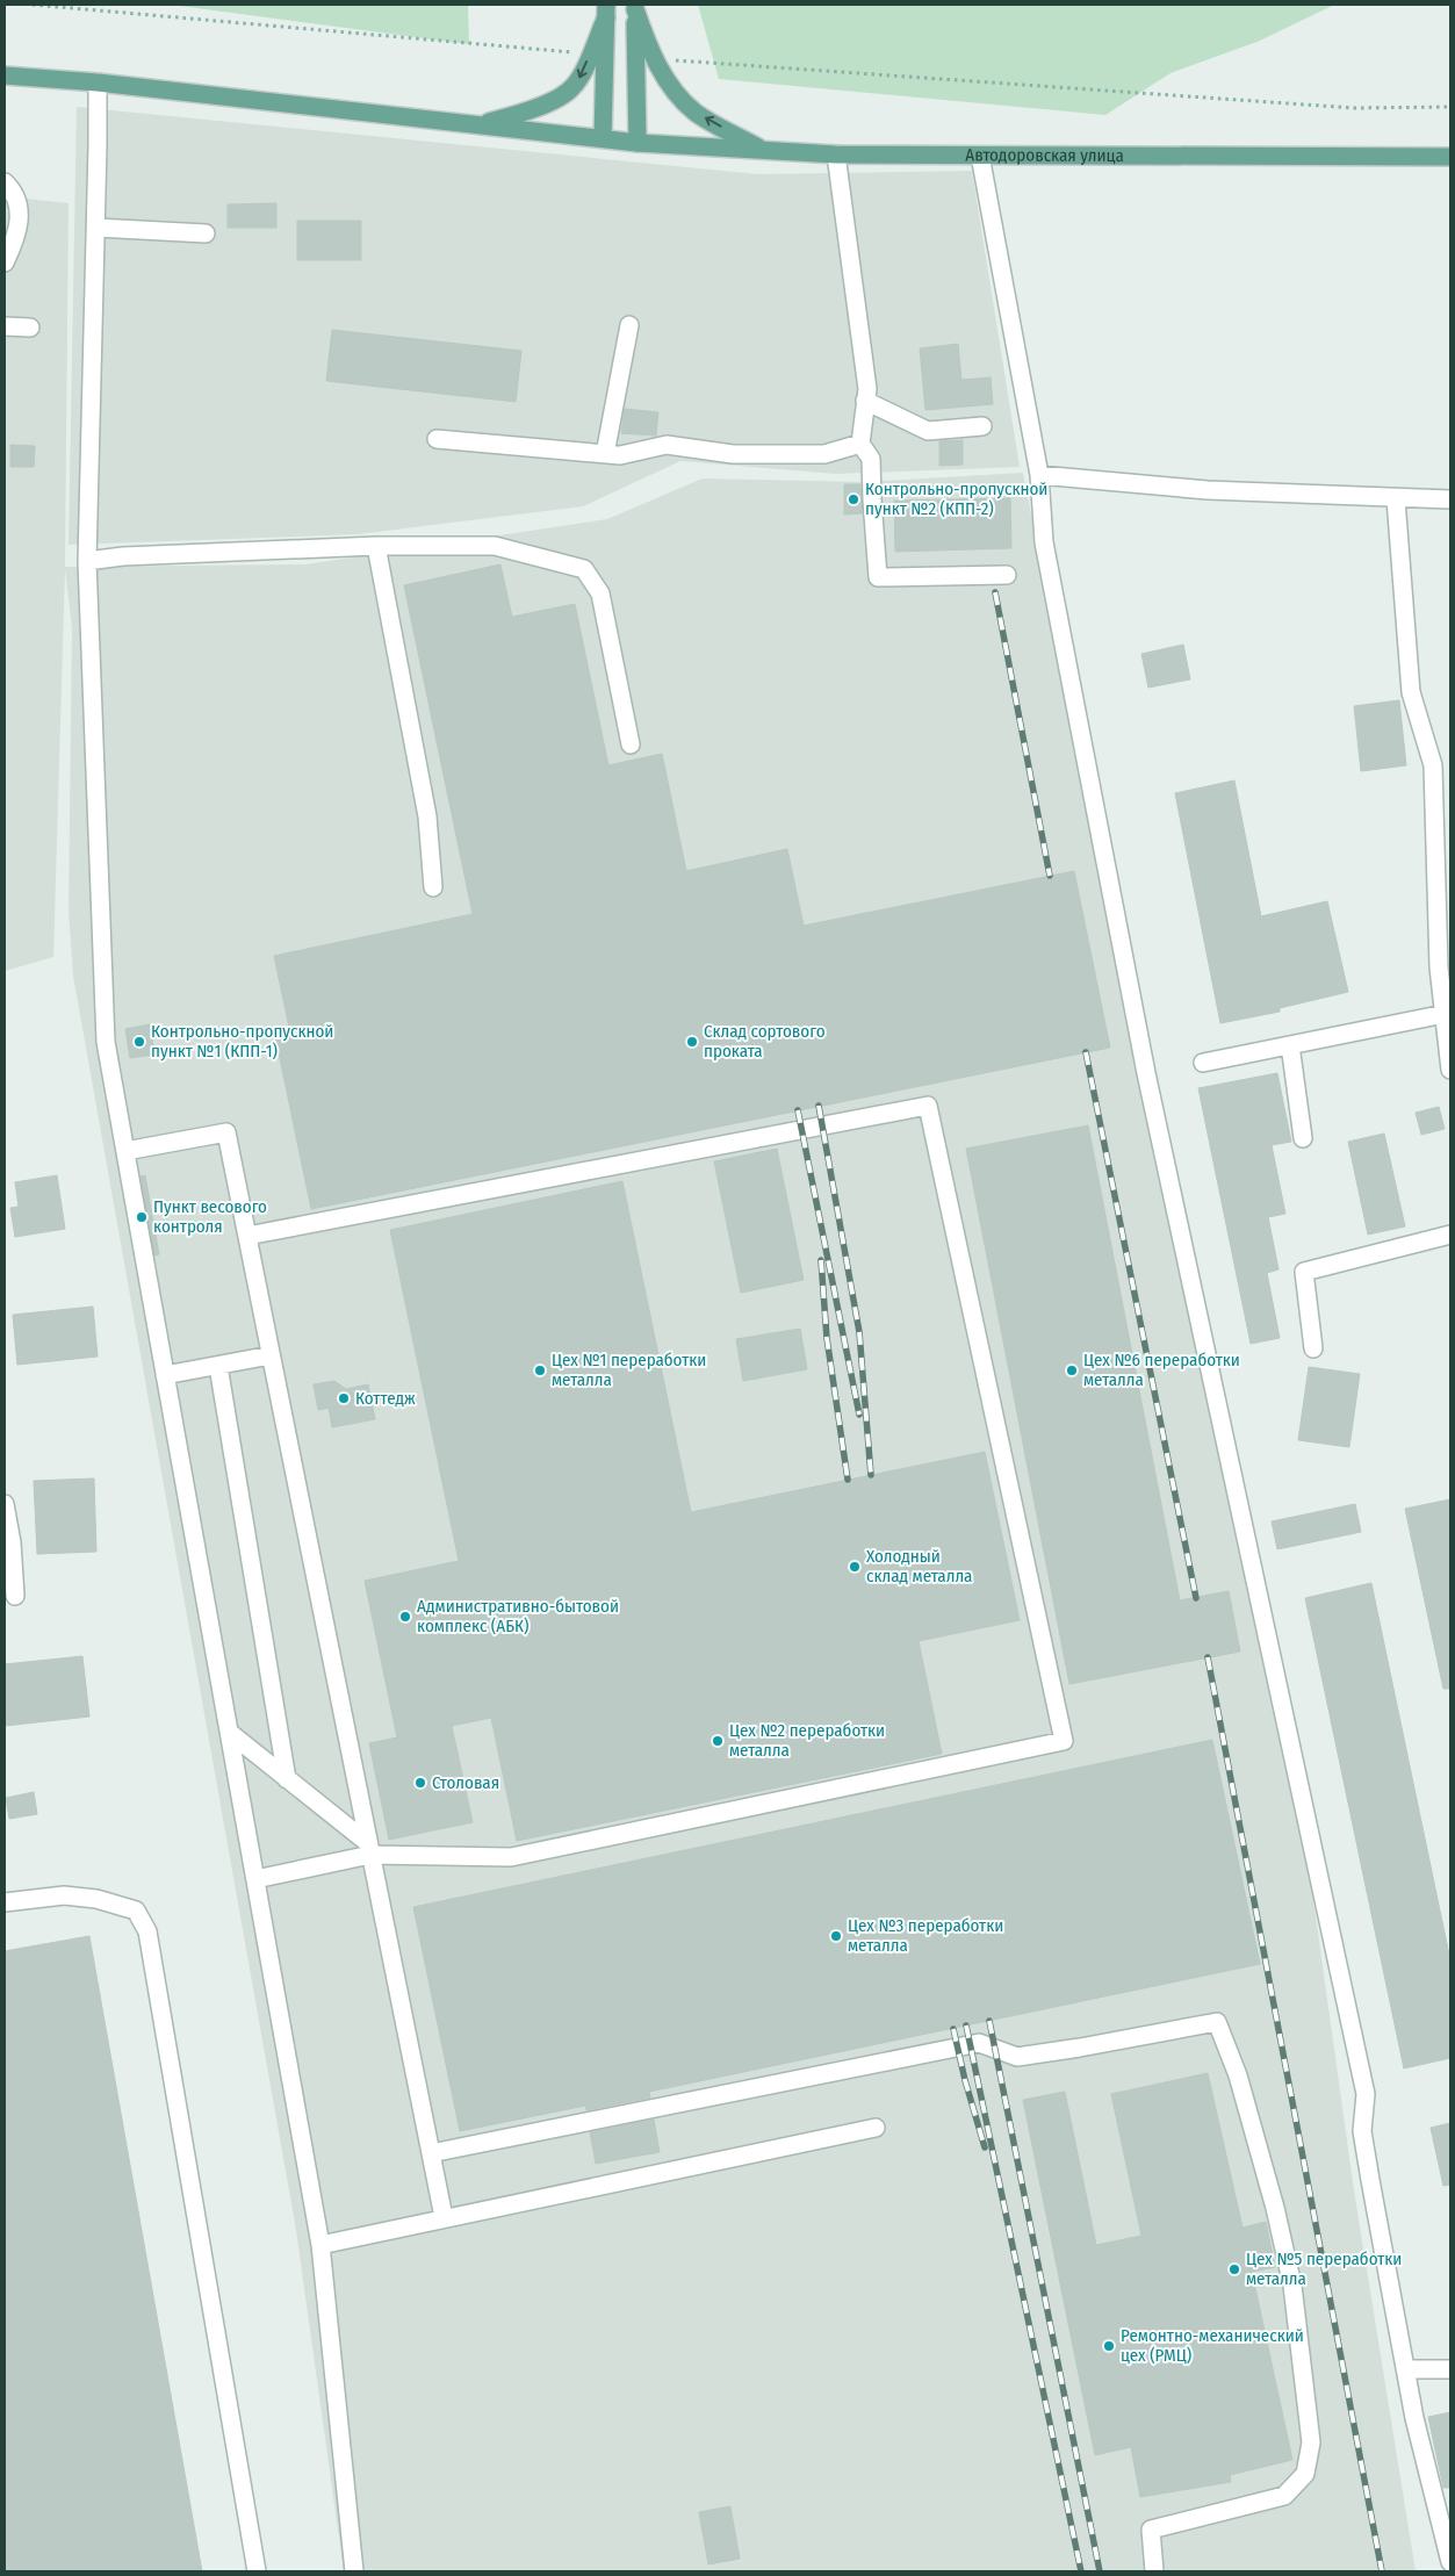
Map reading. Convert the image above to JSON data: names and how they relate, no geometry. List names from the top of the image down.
{
  "streets": {
    "main road": ["Автодоровская улица"]
  },
  "places": [
    "Контрольно-пропускной пункт №2 (КПП-2)",
    "Контрольно-пропускной пункт №1 (КПП-1)",
    "Склад сортового проката",
    "Пункт весового контроля",
    "Цех №1 переработки металла",
    "Цех №6 переработки металла",
    "Коттедж",
    "Холодный склад металла",
    "Административно-бытовой комплекс (АБК)",
    "Цех №2 переработки металла",
    "Столовая",
    "Цех №3 переработки металла",
    "Цех №5 переработки металла",
    "Ремонтно-механический цех (РМЦ)"
  ]
}
